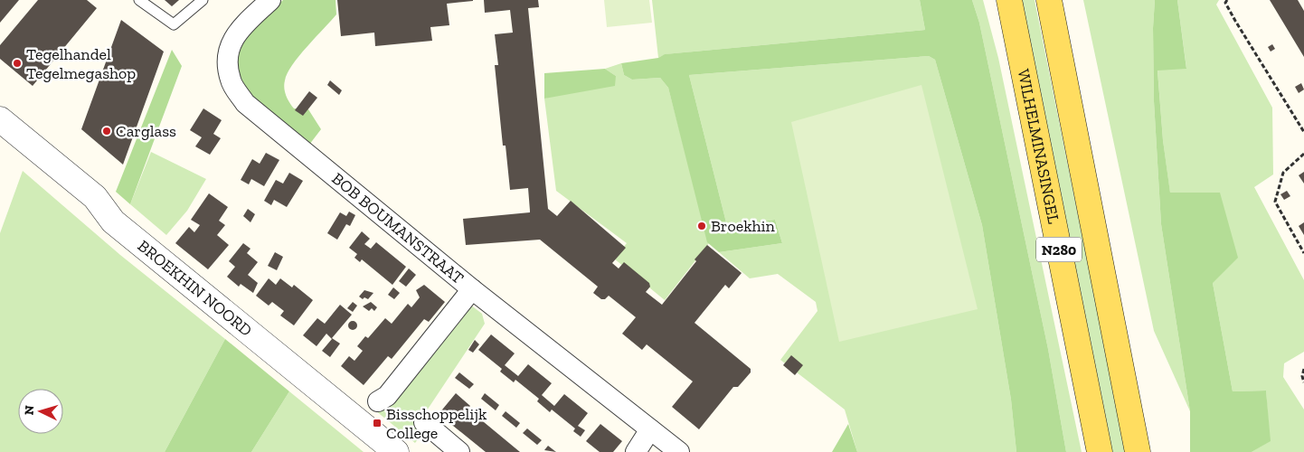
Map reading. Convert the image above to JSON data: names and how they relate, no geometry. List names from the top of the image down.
{
  "streets": {
    "main road": ["WILHELMINASINGEL", "N280"],
    "street": ["BOB BOUMANSTRAAT", "BROEKHIN NOORD"]
  },
  "crossings": [
    ["WILHELMINASINGEL", "N280"]
  ],
  "places": {
    "other": ["Tegelhandel Tegelmegashop", "Carglass", "Broekhin"],
    "transit": ["Bisschoppelijk College"]
  },
  "north": "left"
}
